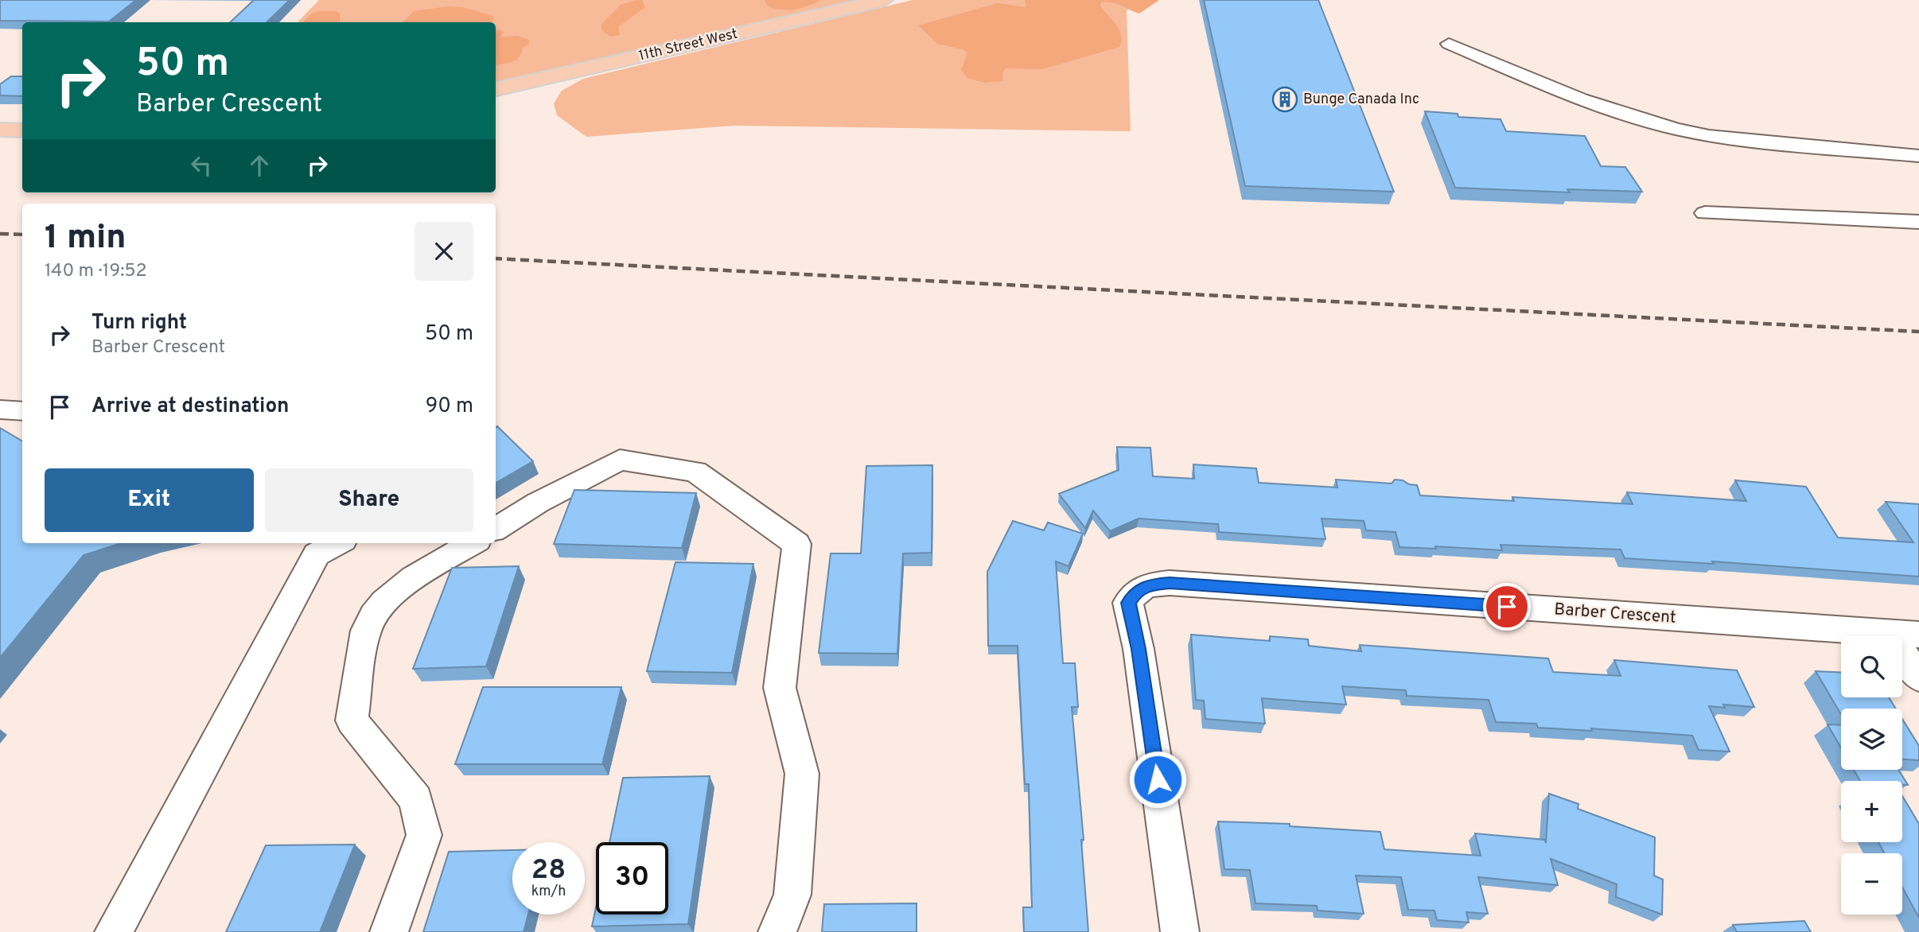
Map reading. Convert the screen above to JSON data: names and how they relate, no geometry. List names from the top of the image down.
{
  "streets": {
    "main road": ["11th Street West"],
    "street": ["Barber Crescent"]
  },
  "places": {
    "building": ["Bunge Canada Inc"]
  },
  "page": {
    "turn": ["50 m", "Barber Crescent"],
    "heading": ["1 min", "140 m · 19:52"],
    "list": [
      {
        "name": "Turn right",
        "note": "Barber Crescent",
        "value": "50 m"
      },
      {
        "name": "Arrive at destination",
        "value": "90 m"
      }
    ],
    "buttons": ["Exit", "Share"],
    "map_buttons": ["+", "−"],
    "speed": "28 km/h",
    "limit": "30"
  }
}
